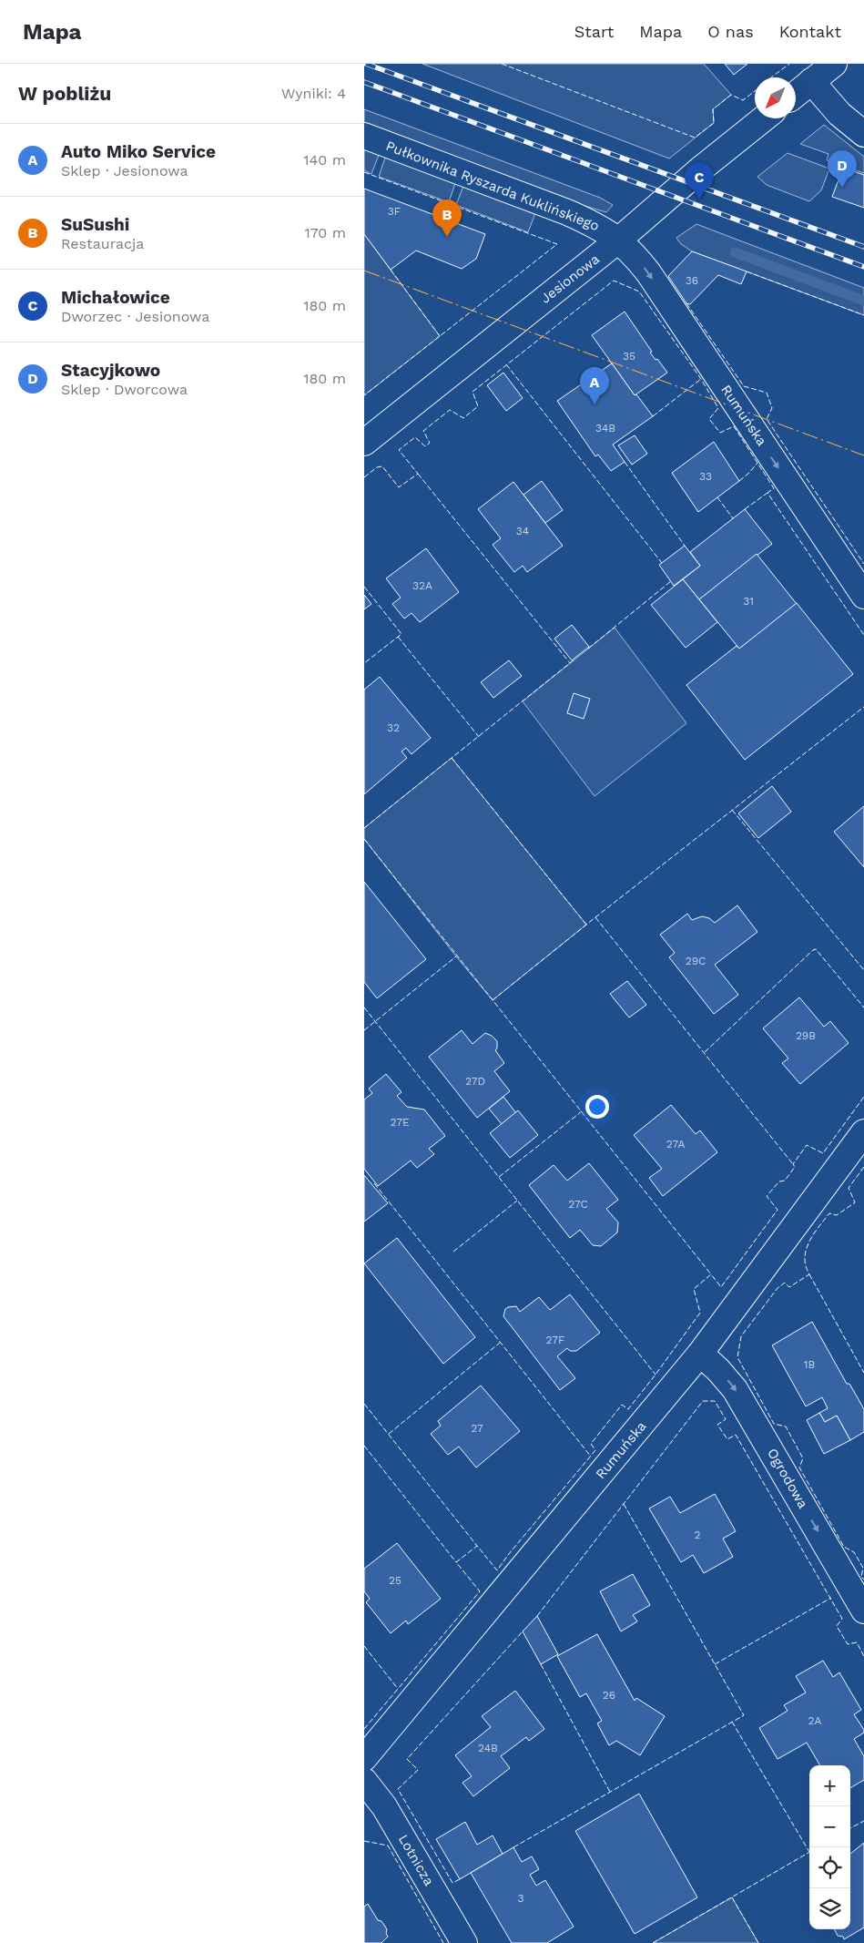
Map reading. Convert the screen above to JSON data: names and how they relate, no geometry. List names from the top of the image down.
{
  "streets": {
    "street": [
      "Pułkownika Ryszarda Kuklińskiego",
      "Jesionowa",
      "Rumuńska",
      "Ogrodowa",
      "Lotnicza"
    ]
  },
  "crossings": [
    ["Pułkownika Ryszarda Kuklińskiego", "Jesionowa"],
    ["Pułkownika Ryszarda Kuklińskiego", "Rumuńska"],
    ["Jesionowa", "Rumuńska"],
    ["Rumuńska", "Ogrodowa"]
  ],
  "one_way": ["Rumuńska", "Ogrodowa"],
  "house_numbers": [
    "3F",
    "36",
    "35",
    "34B",
    "33",
    "34",
    "32A",
    "31",
    "32",
    "29C",
    "29B",
    "27D",
    "27E",
    "27A",
    "27C",
    "27F",
    "1B",
    "27",
    "2",
    "25",
    "26",
    "2A",
    "24B",
    "3"
  ],
  "north": "bottom left",
  "page": {
    "header": "Mapa",
    "nav": [
      "Start",
      "Mapa",
      "O nas",
      "Kontakt"
    ],
    "heading": ["W pobliżu", "Wyniki: 4"],
    "list": [
      {
        "mark": "A",
        "name": "Auto Miko Service",
        "note": "Sklep · Jesionowa",
        "value": "140 m"
      },
      {
        "mark": "B",
        "name": "SuSushi",
        "note": "Restauracja",
        "value": "170 m"
      },
      {
        "mark": "C",
        "name": "Michałowice",
        "note": "Dworzec · Jesionowa",
        "value": "180 m"
      },
      {
        "mark": "D",
        "name": "Stacyjkowo",
        "note": "Sklep · Dworcowa",
        "value": "180 m"
      }
    ],
    "pins": [
      "D",
      "C",
      "B",
      "A"
    ],
    "map_buttons": ["+", "−"]
  }
}
